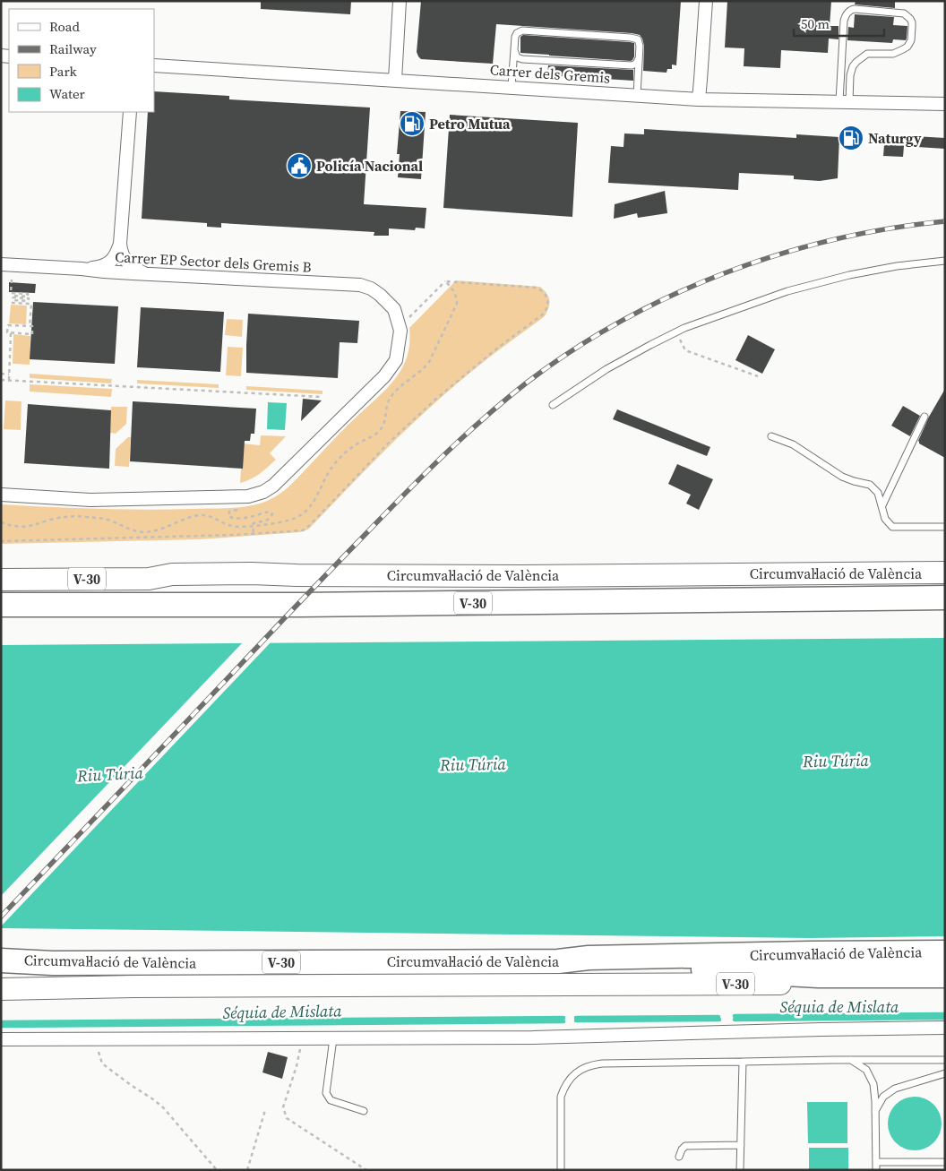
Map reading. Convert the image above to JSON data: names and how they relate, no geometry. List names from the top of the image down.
{
  "streets": {
    "highway": ["Circumval·lació de València", "V-30"],
    "street": ["Carrer dels Gremis", "Carrer EP Sector dels Gremis B"]
  },
  "water": ["Riu Túria", "Séquia de Mislata"],
  "places": {
    "fuel station": ["Petro Mutua", "Naturgy"],
    "public building": ["Policía Nacional"]
  },
  "legend": [
    "Road",
    "Railway",
    "Park",
    "Water"
  ],
  "scale_bar": "50 m"
}
